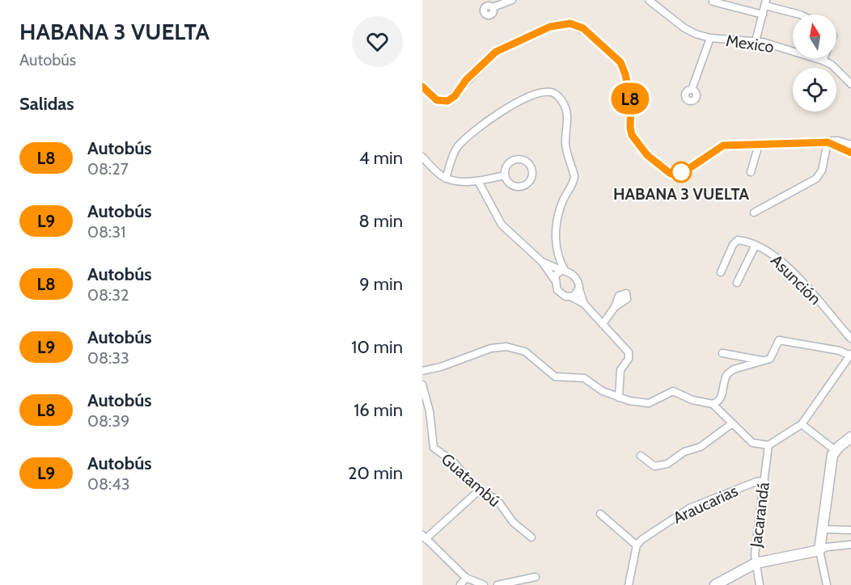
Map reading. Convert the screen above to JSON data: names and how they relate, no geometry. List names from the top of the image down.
{
  "streets": {
    "street": [
      "Mexico",
      "Asunción",
      "Guatambú",
      "Araucarias",
      "Jacarandá"
    ]
  },
  "crossings": [
    ["Araucarias", "Jacarandá"]
  ],
  "places": ["HABANA 3 VUELTA"],
  "lines": ["bus line L8"],
  "north": "top",
  "page": {
    "heading": [
      ["HABANA 3 VUELTA", "Autobús"],
      "Salidas"
    ],
    "on_map": "L8",
    "list": [
      {
        "mark": "L8",
        "name": "Autobús",
        "note": "08:27",
        "value": "4 min"
      },
      {
        "mark": "L9",
        "name": "Autobús",
        "note": "08:31",
        "value": "8 min"
      },
      {
        "mark": "L8",
        "name": "Autobús",
        "note": "08:32",
        "value": "9 min"
      },
      {
        "mark": "L9",
        "name": "Autobús",
        "note": "08:33",
        "value": "10 min"
      },
      {
        "mark": "L8",
        "name": "Autobús",
        "note": "08:39",
        "value": "16 min"
      },
      {
        "mark": "L9",
        "name": "Autobús",
        "note": "08:43",
        "value": "20 min"
      }
    ]
  }
}
